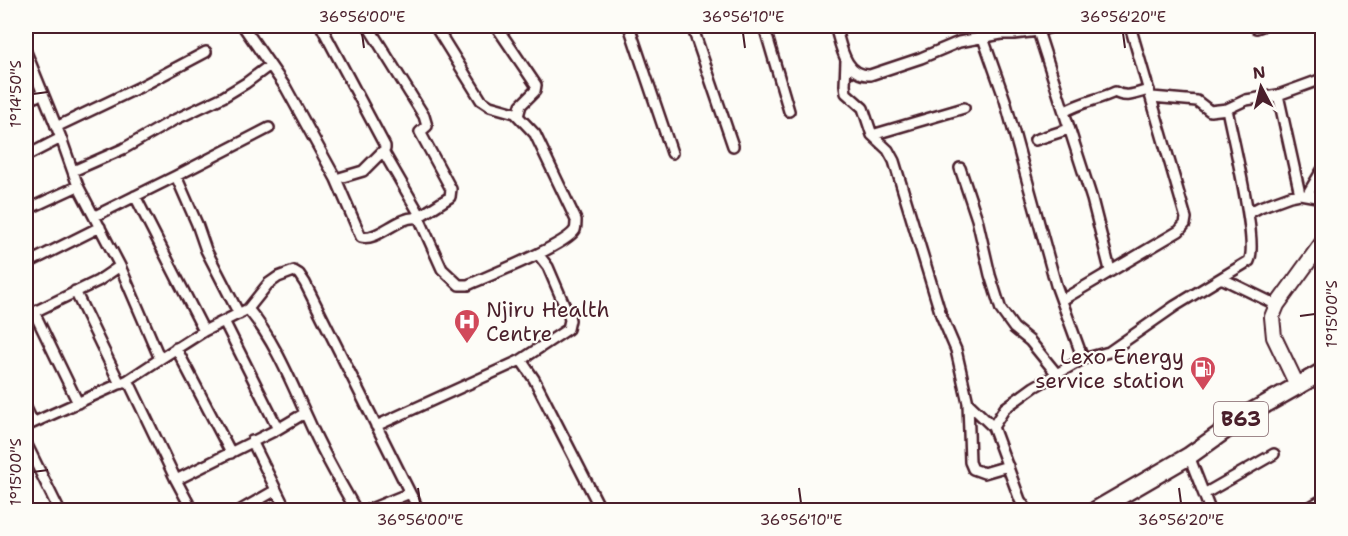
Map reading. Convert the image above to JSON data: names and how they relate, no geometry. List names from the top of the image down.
{
  "streets": {
    "highway": ["B63"]
  },
  "places": {
    "hospital": ["Njiru Health Centre"],
    "fuel station": ["Lexo Energy service station"]
  },
  "north": "top",
  "coordinates": [
    "36°56'00\"E",
    "36°56'10\"E",
    "36°56'20\"E",
    "1°14'50\"S",
    "1°15'00\"S"
  ]
}
